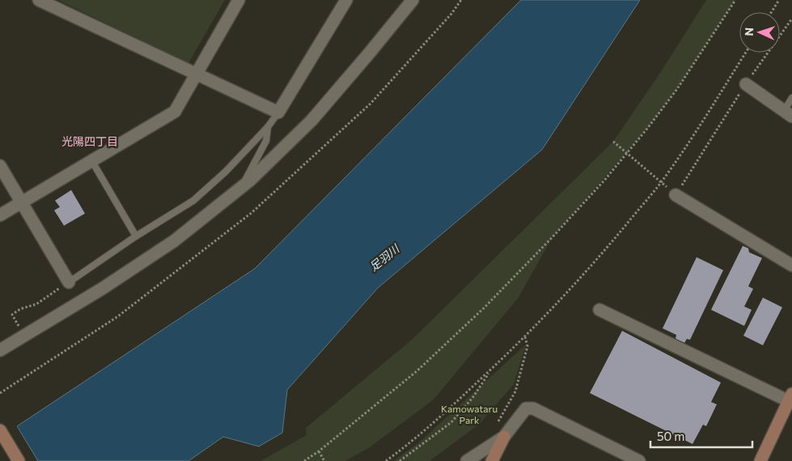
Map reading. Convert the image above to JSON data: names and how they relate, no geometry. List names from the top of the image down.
{
  "districts": ["光陽四丁目"],
  "water": ["足羽川"],
  "parks": ["Kamowataru Park"],
  "scale_bar": "50 m",
  "north": "left"
}
